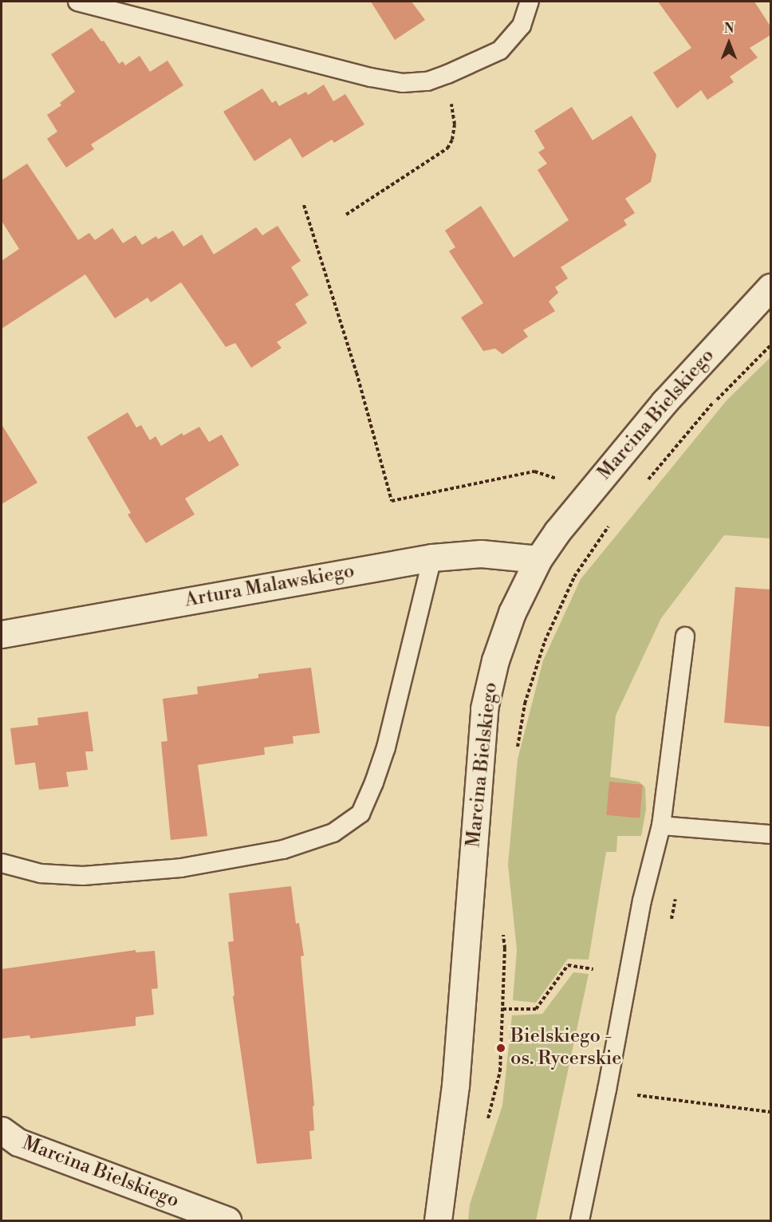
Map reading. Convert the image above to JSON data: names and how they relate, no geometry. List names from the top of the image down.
{
  "streets": {
    "street": ["Marcina Bielskiego", "Artura Malawskiego"]
  },
  "crossings": [
    ["Marcina Bielskiego", "Artura Malawskiego"]
  ],
  "places": ["Bielskiego - os. Rycerskie"],
  "north": "top"
}
